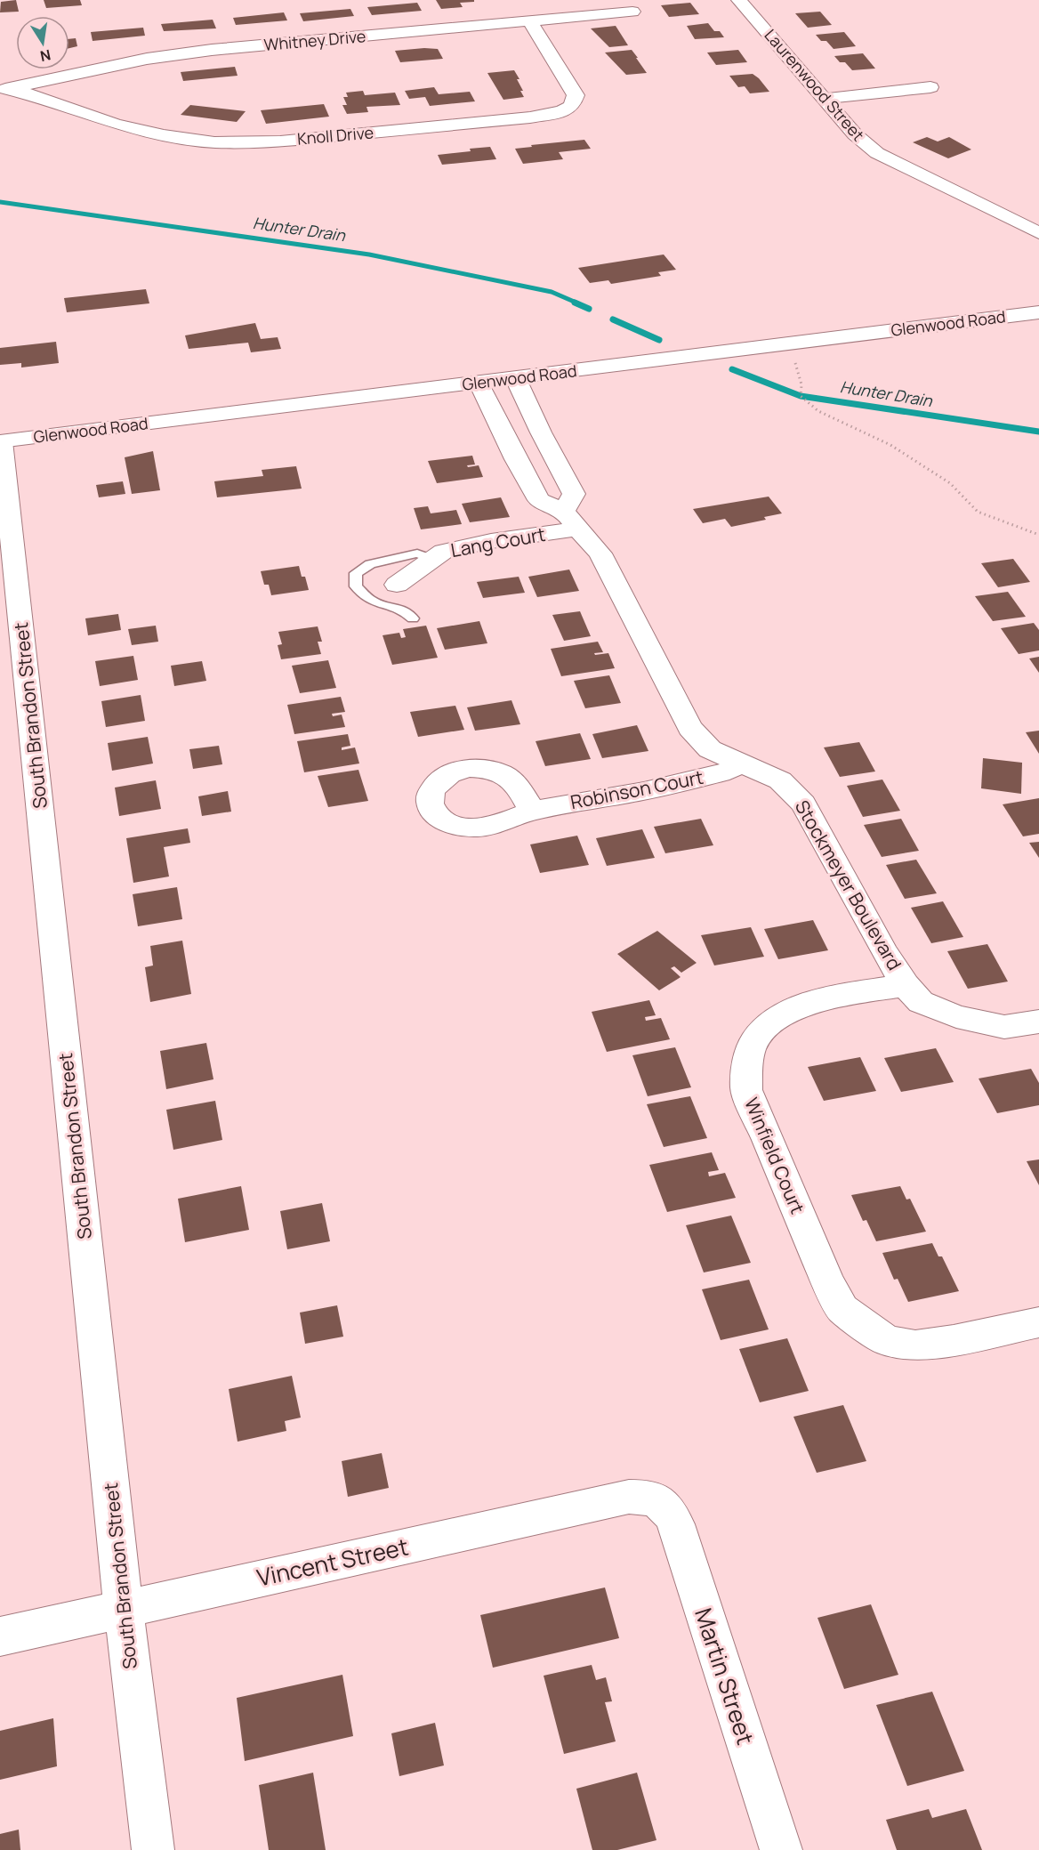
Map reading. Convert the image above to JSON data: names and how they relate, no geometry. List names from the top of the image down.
{
  "streets": {
    "street": [
      "Whitney Drive",
      "Laurenwood Street",
      "Knoll Drive",
      "Glenwood Road",
      "Lang Court",
      "South Brandon Street",
      "Robinson Court",
      "Stockmeyer Boulevard",
      "Winfield Court",
      "Vincent Street",
      "Martin Street"
    ]
  },
  "crossings": [
    ["Whitney Drive", "Knoll Drive"],
    ["Glenwood Road", "South Brandon Street"],
    ["Glenwood Road", "Stockmeyer Boulevard"],
    ["Lang Court", "Stockmeyer Boulevard"],
    ["South Brandon Street", "Vincent Street"],
    ["Robinson Court", "Stockmeyer Boulevard"],
    ["Stockmeyer Boulevard", "Winfield Court"],
    ["Vincent Street", "Martin Street"]
  ],
  "water": ["Hunter Drain"],
  "north": "bottom"
}
